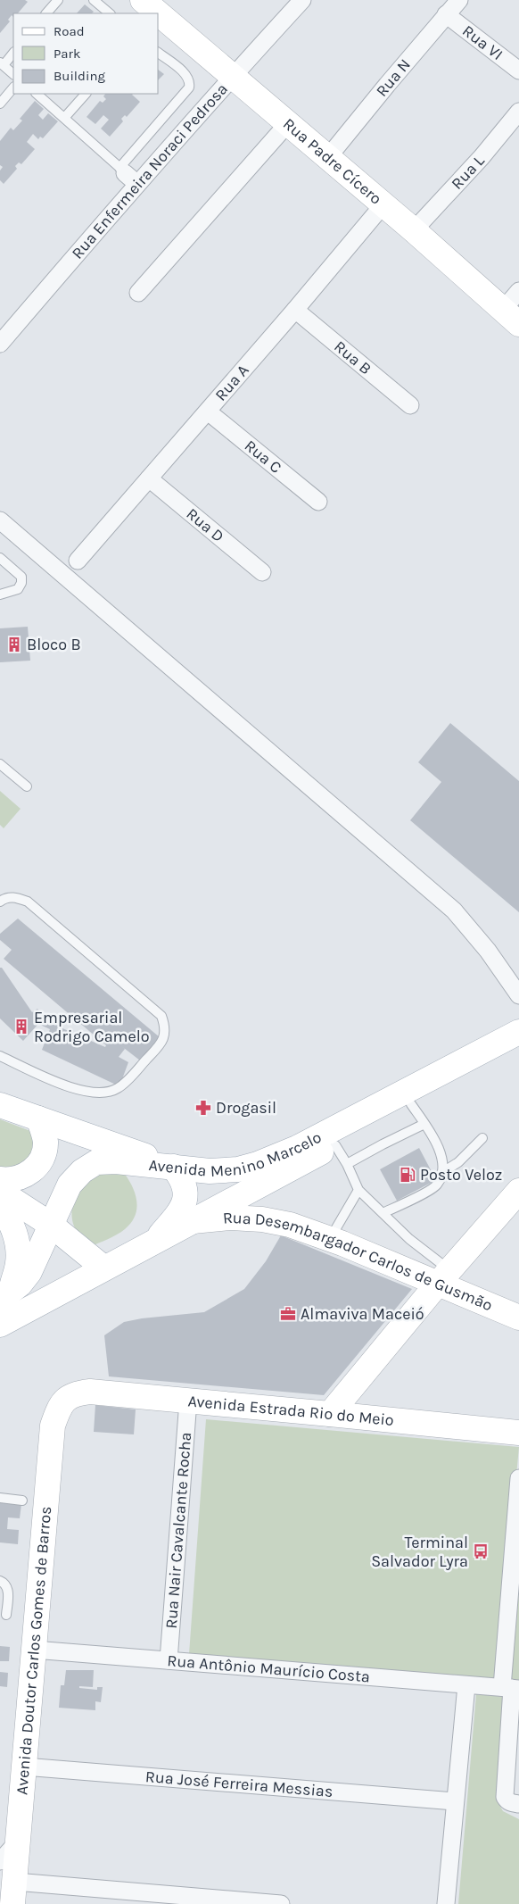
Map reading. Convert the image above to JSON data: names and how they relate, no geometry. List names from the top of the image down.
{
  "streets": {
    "street": [
      "Rua VI",
      "Rua N",
      "Rua Padre Cícero",
      "Rua Enfermeira Noraci Pedrosa",
      "Rua L",
      "Rua B",
      "Rua A",
      "Rua C",
      "Rua D",
      "Avenida Menino Marcelo",
      "Rua Desembargador Carlos de Gusmão",
      "Avenida Estrada Rio do Meio",
      "Rua Nair Cavalcante Rocha",
      "Avenida Doutor Carlos Gomes de Barros",
      "Rua Antônio Maurício Costa",
      "Rua José Ferreira Messias"
    ]
  },
  "crossings": [
    ["Rua VI", "Rua N"],
    ["Rua N", "Rua Padre Cícero"],
    ["Rua Padre Cícero", "Rua Enfermeira Noraci Pedrosa"],
    ["Rua Padre Cícero", "Rua L"],
    ["Rua Padre Cícero", "Rua A"],
    ["Rua B", "Rua A"],
    ["Rua A", "Rua C"],
    ["Rua A", "Rua D"],
    ["Avenida Menino Marcelo", "Rua Desembargador Carlos de Gusmão"],
    ["Avenida Estrada Rio do Meio", "Rua Nair Cavalcante Rocha"],
    ["Avenida Estrada Rio do Meio", "Avenida Doutor Carlos Gomes de Barros"],
    ["Rua Nair Cavalcante Rocha", "Rua Antônio Maurício Costa"],
    ["Avenida Doutor Carlos Gomes de Barros", "Rua Antônio Maurício Costa"],
    ["Avenida Doutor Carlos Gomes de Barros", "Rua José Ferreira Messias"]
  ],
  "places": {
    "building": ["Bloco B", "Empresarial Rodrigo Camelo"],
    "pharmacy": ["Drogasil"],
    "fuel station": ["Posto Veloz"],
    "office": ["Almaviva Maceió"],
    "bus stop": ["Terminal Salvador Lyra"]
  },
  "legend": ["Road", "Park", "Building"]
}
